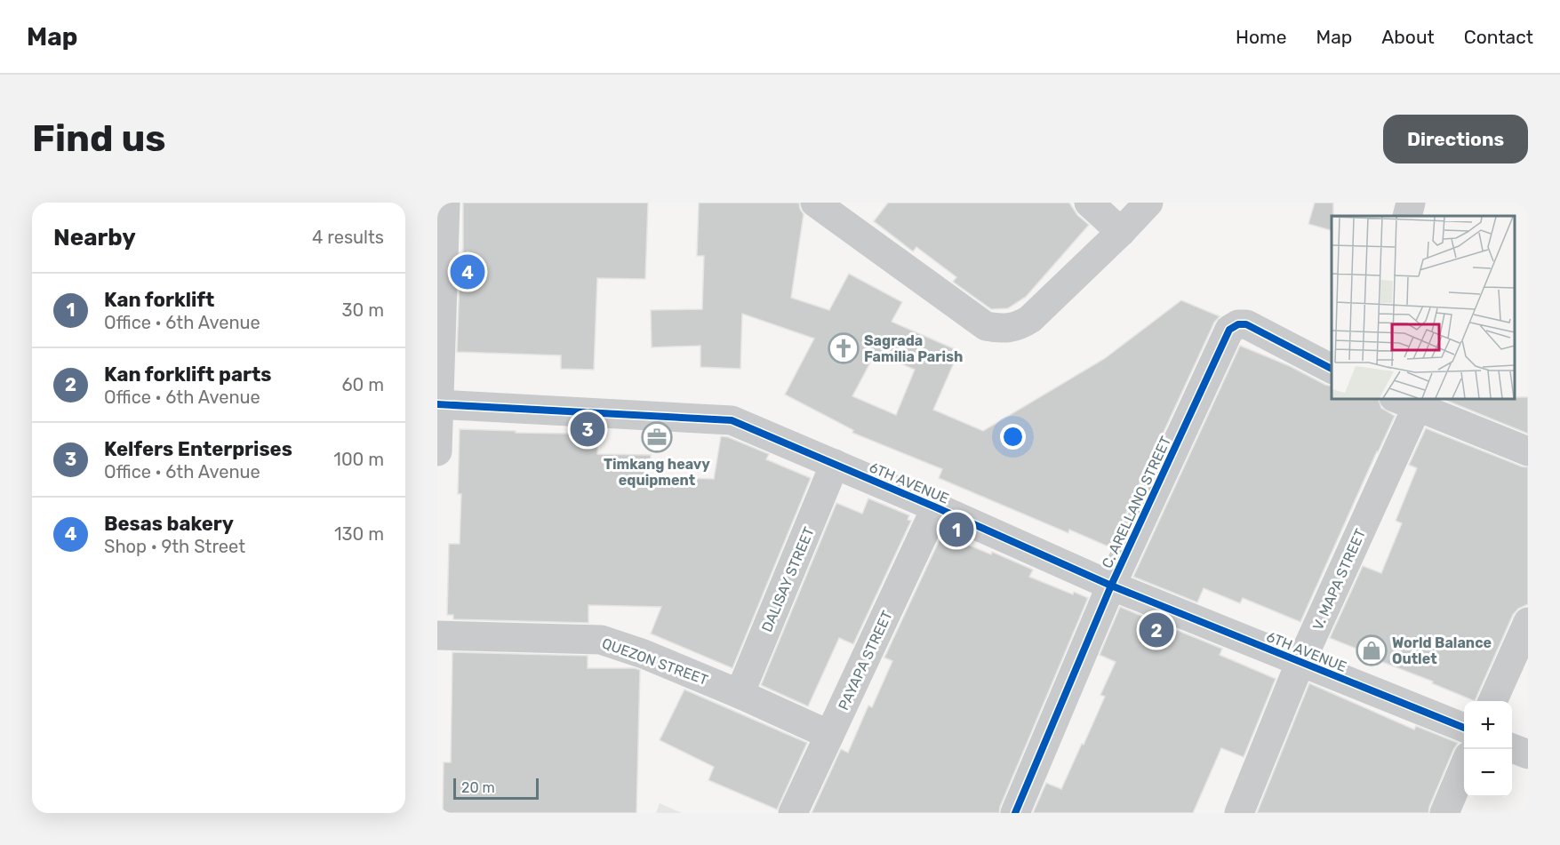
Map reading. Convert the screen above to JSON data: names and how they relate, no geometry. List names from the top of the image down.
{
  "streets": {
    "street": [
      "6TH AVENUE",
      "C. ARELLANO STREET",
      "DALISAY STREET",
      "V. MAPA STREET",
      "PAYAPA STREET",
      "QUEZON STREET"
    ]
  },
  "crossings": [
    ["6TH AVENUE", "C. ARELLANO STREET"],
    ["6TH AVENUE", "DALISAY STREET"],
    ["6TH AVENUE", "V. MAPA STREET"],
    ["6TH AVENUE", "PAYAPA STREET"],
    ["DALISAY STREET", "QUEZON STREET"],
    ["PAYAPA STREET", "QUEZON STREET"]
  ],
  "places": {
    "church": ["Sagrada Familia Parish"],
    "office": ["Timkang heavy equipment"],
    "shop": ["World Balance Outlet"]
  },
  "scale_bar": "20 m",
  "page": {
    "header": "Map",
    "nav": [
      "Home",
      "Map",
      "About",
      "Contact"
    ],
    "buttons": "Directions",
    "title": "Find us",
    "heading": ["Nearby", "4 results"],
    "pins": [
      "4",
      "3",
      "1",
      "2"
    ],
    "list": [
      {
        "mark": "1",
        "name": "Kan forklift",
        "note": "Office · 6th Avenue",
        "value": "30 m"
      },
      {
        "mark": "2",
        "name": "Kan forklift parts",
        "note": "Office · 6th Avenue",
        "value": "60 m"
      },
      {
        "mark": "3",
        "name": "Kelfers Enterprises",
        "note": "Office · 6th Avenue",
        "value": "100 m"
      },
      {
        "mark": "4",
        "name": "Besas bakery",
        "note": "Shop · 9th Street",
        "value": "130 m"
      }
    ],
    "map_buttons": ["+", "−"],
    "scale": "20 m"
  }
}
